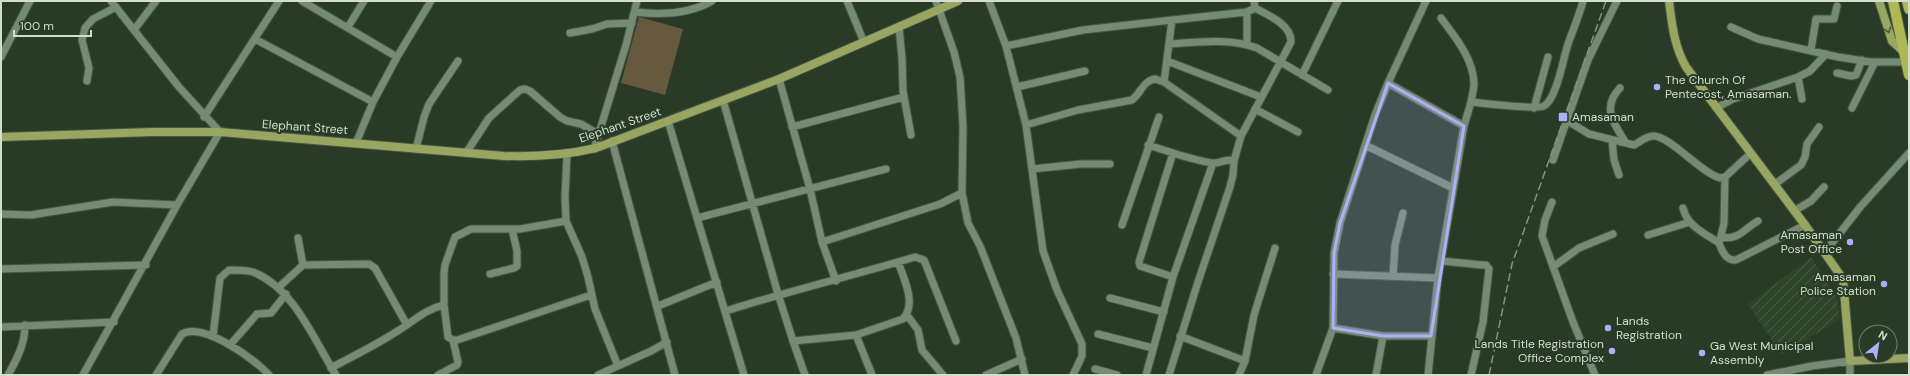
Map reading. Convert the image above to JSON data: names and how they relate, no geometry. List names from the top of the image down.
{
  "streets": {
    "main road": ["Elephant Street"]
  },
  "places": {
    "other": [
      "The Church Of Pentecost, Amasaman.",
      "Amasaman Post Office",
      "Amasaman Police Station",
      "Lands Registration",
      "Lands Title Registration Office Complex",
      "Ga West Municipal Assembly"
    ],
    "transit": ["Amasaman"]
  },
  "scale_bar": "100 m",
  "north": "top right"
}
